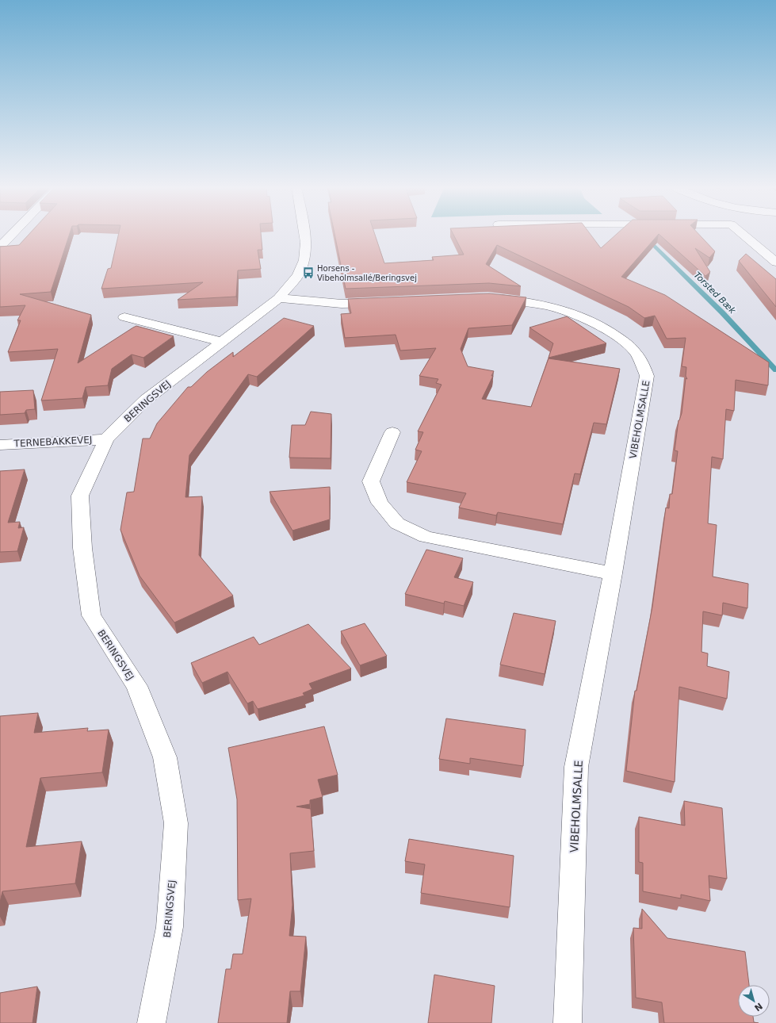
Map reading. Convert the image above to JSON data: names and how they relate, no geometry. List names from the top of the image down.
{
  "streets": {
    "street": ["BERINGSVEJ", "VIBEHOLMSALLE", "TERNEBAKKEVEJ"]
  },
  "crossings": [
    ["BERINGSVEJ", "TERNEBAKKEVEJ"]
  ],
  "water": ["Torsted Bæk"],
  "places": {
    "bus stop": ["Horsens - Vibeholmsallé/Beringsvej"]
  },
  "north": "bottom right"
}
